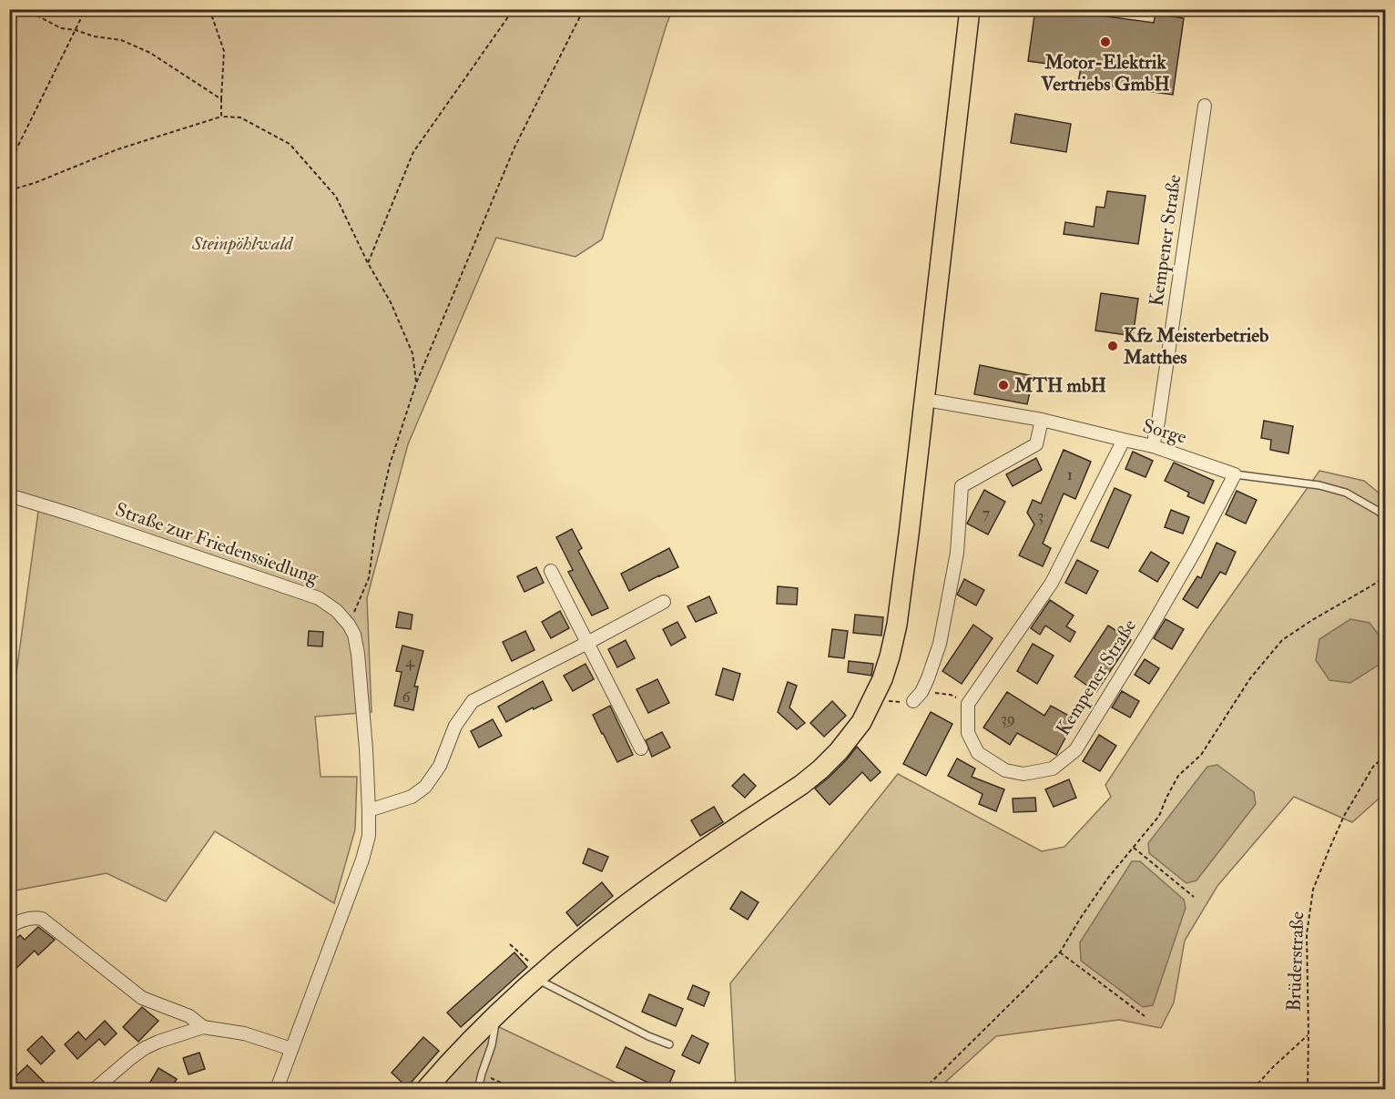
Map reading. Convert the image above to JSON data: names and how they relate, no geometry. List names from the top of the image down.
{
  "streets": {
    "street": ["Kempener Straße", "Sorge", "Straße zur Friedenssiedlung"],
    "path": ["Brüderstraße"]
  },
  "crossings": [
    ["Kempener Straße", "Sorge"]
  ],
  "parks": ["Steinpöhlwald"],
  "places": ["Motor-Elektrik Vertriebs GmbH", "Kfz Meisterbetrieb Matthes", "MTH mbH"],
  "house_numbers": [
    "1",
    "7",
    "3",
    "4",
    "6",
    "39"
  ]
}
